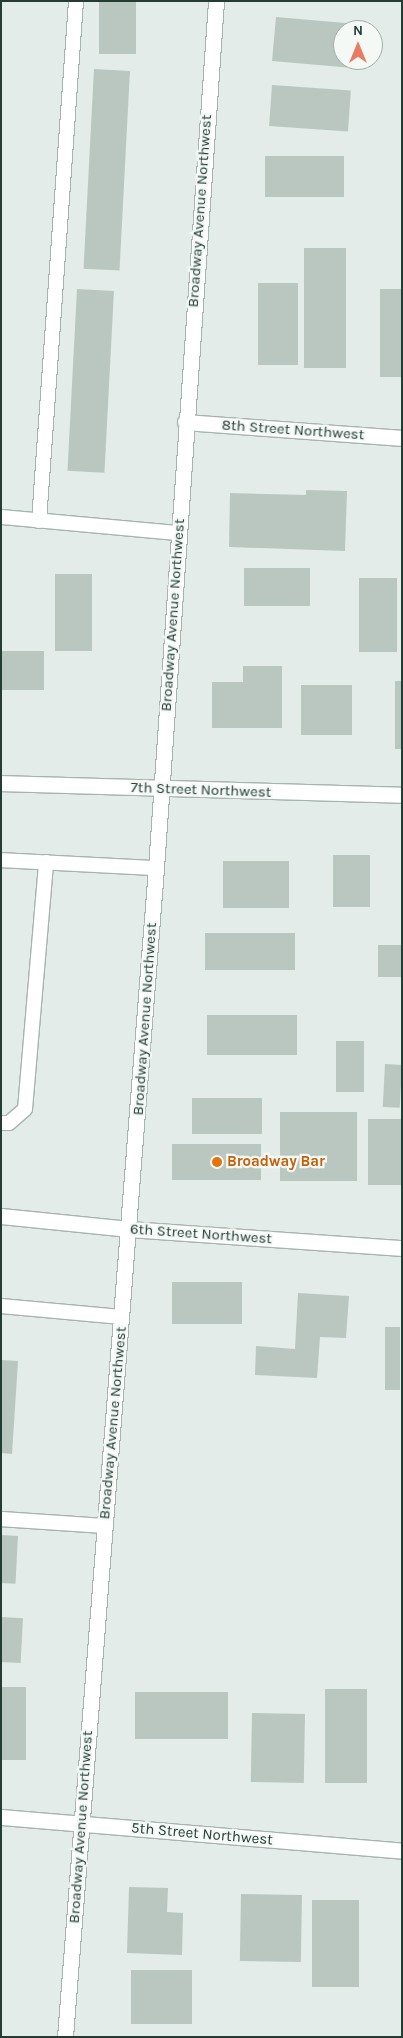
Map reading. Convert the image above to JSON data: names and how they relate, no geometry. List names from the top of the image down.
{
  "streets": {
    "street": [
      "Broadway Avenue Northwest",
      "8th Street Northwest",
      "7th Street Northwest",
      "6th Street Northwest",
      "5th Street Northwest"
    ]
  },
  "crossings": [
    ["Broadway Avenue Northwest", "8th Street Northwest"],
    ["Broadway Avenue Northwest", "7th Street Northwest"],
    ["Broadway Avenue Northwest", "6th Street Northwest"],
    ["Broadway Avenue Northwest", "5th Street Northwest"]
  ],
  "places": ["Broadway Bar"],
  "north": "top"
}
